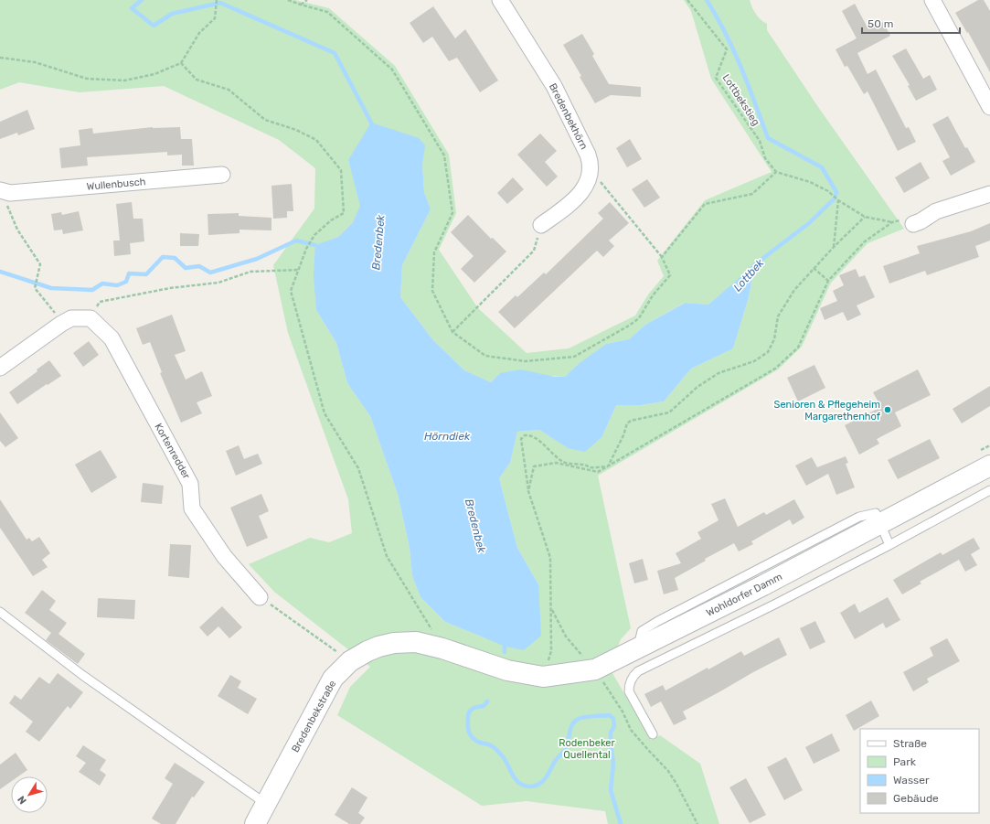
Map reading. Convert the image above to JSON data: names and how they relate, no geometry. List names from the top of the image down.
{
  "streets": {
    "street": [
      "Bredenbekhörn",
      "Wullenbusch",
      "Kortenredder",
      "Wohldorfer Damm",
      "Bredenbekstraße"
    ],
    "path": ["Lottbekstieg"]
  },
  "crossings": [
    ["Wohldorfer Damm", "Bredenbekstraße"]
  ],
  "water": ["Bredenbek", "Lottbek", "Hörndiek"],
  "parks": ["Rodenbeker Quellental"],
  "places": ["Senioren & Pflegeheim Margarethenhof"],
  "legend": [
    "Straße",
    "Park",
    "Wasser",
    "Gebäude"
  ],
  "scale_bar": "50 m",
  "north": "bottom left"
}
